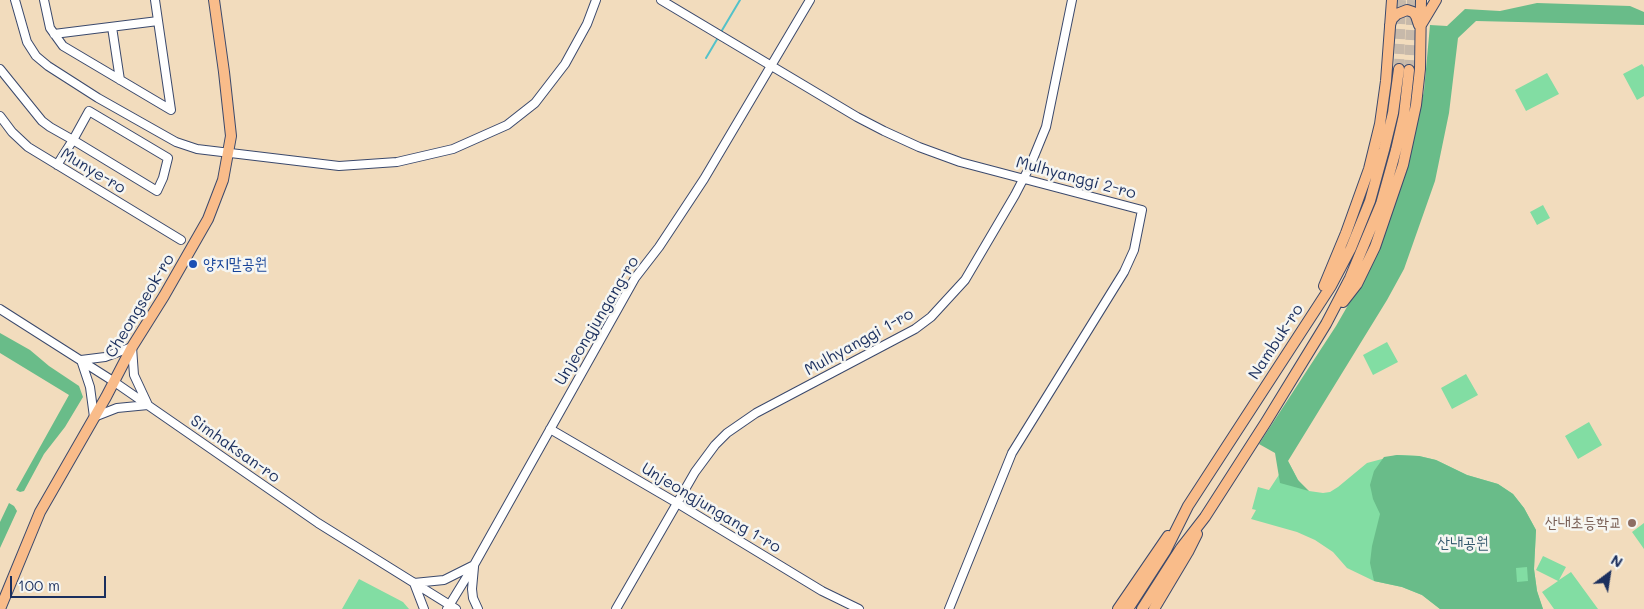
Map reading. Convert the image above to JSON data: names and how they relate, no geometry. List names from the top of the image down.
{
  "streets": {
    "main road": ["Cheongseok-ro", "Nambuk-ro"],
    "street": [
      "Munye-ro",
      "Mulhyanggi 2-ro",
      "Unjeongjungang-ro",
      "Mulhyanggi 1-ro",
      "Simhaksan-ro",
      "Unjeongjungang 1-ro"
    ]
  },
  "crossings": [
    ["Mulhyanggi 2-ro", "Unjeongjungang-ro"],
    ["Mulhyanggi 2-ro", "Mulhyanggi 1-ro"],
    ["Cheongseok-ro", "Simhaksan-ro"],
    ["Unjeongjungang-ro", "Simhaksan-ro"],
    ["Unjeongjungang-ro", "Unjeongjungang 1-ro"],
    ["Mulhyanggi 1-ro", "Unjeongjungang 1-ro"]
  ],
  "parks": ["산내공원"],
  "places": ["양지말공원", "산내초등학교"],
  "scale_bar": "100 m",
  "north": "top right"
}
